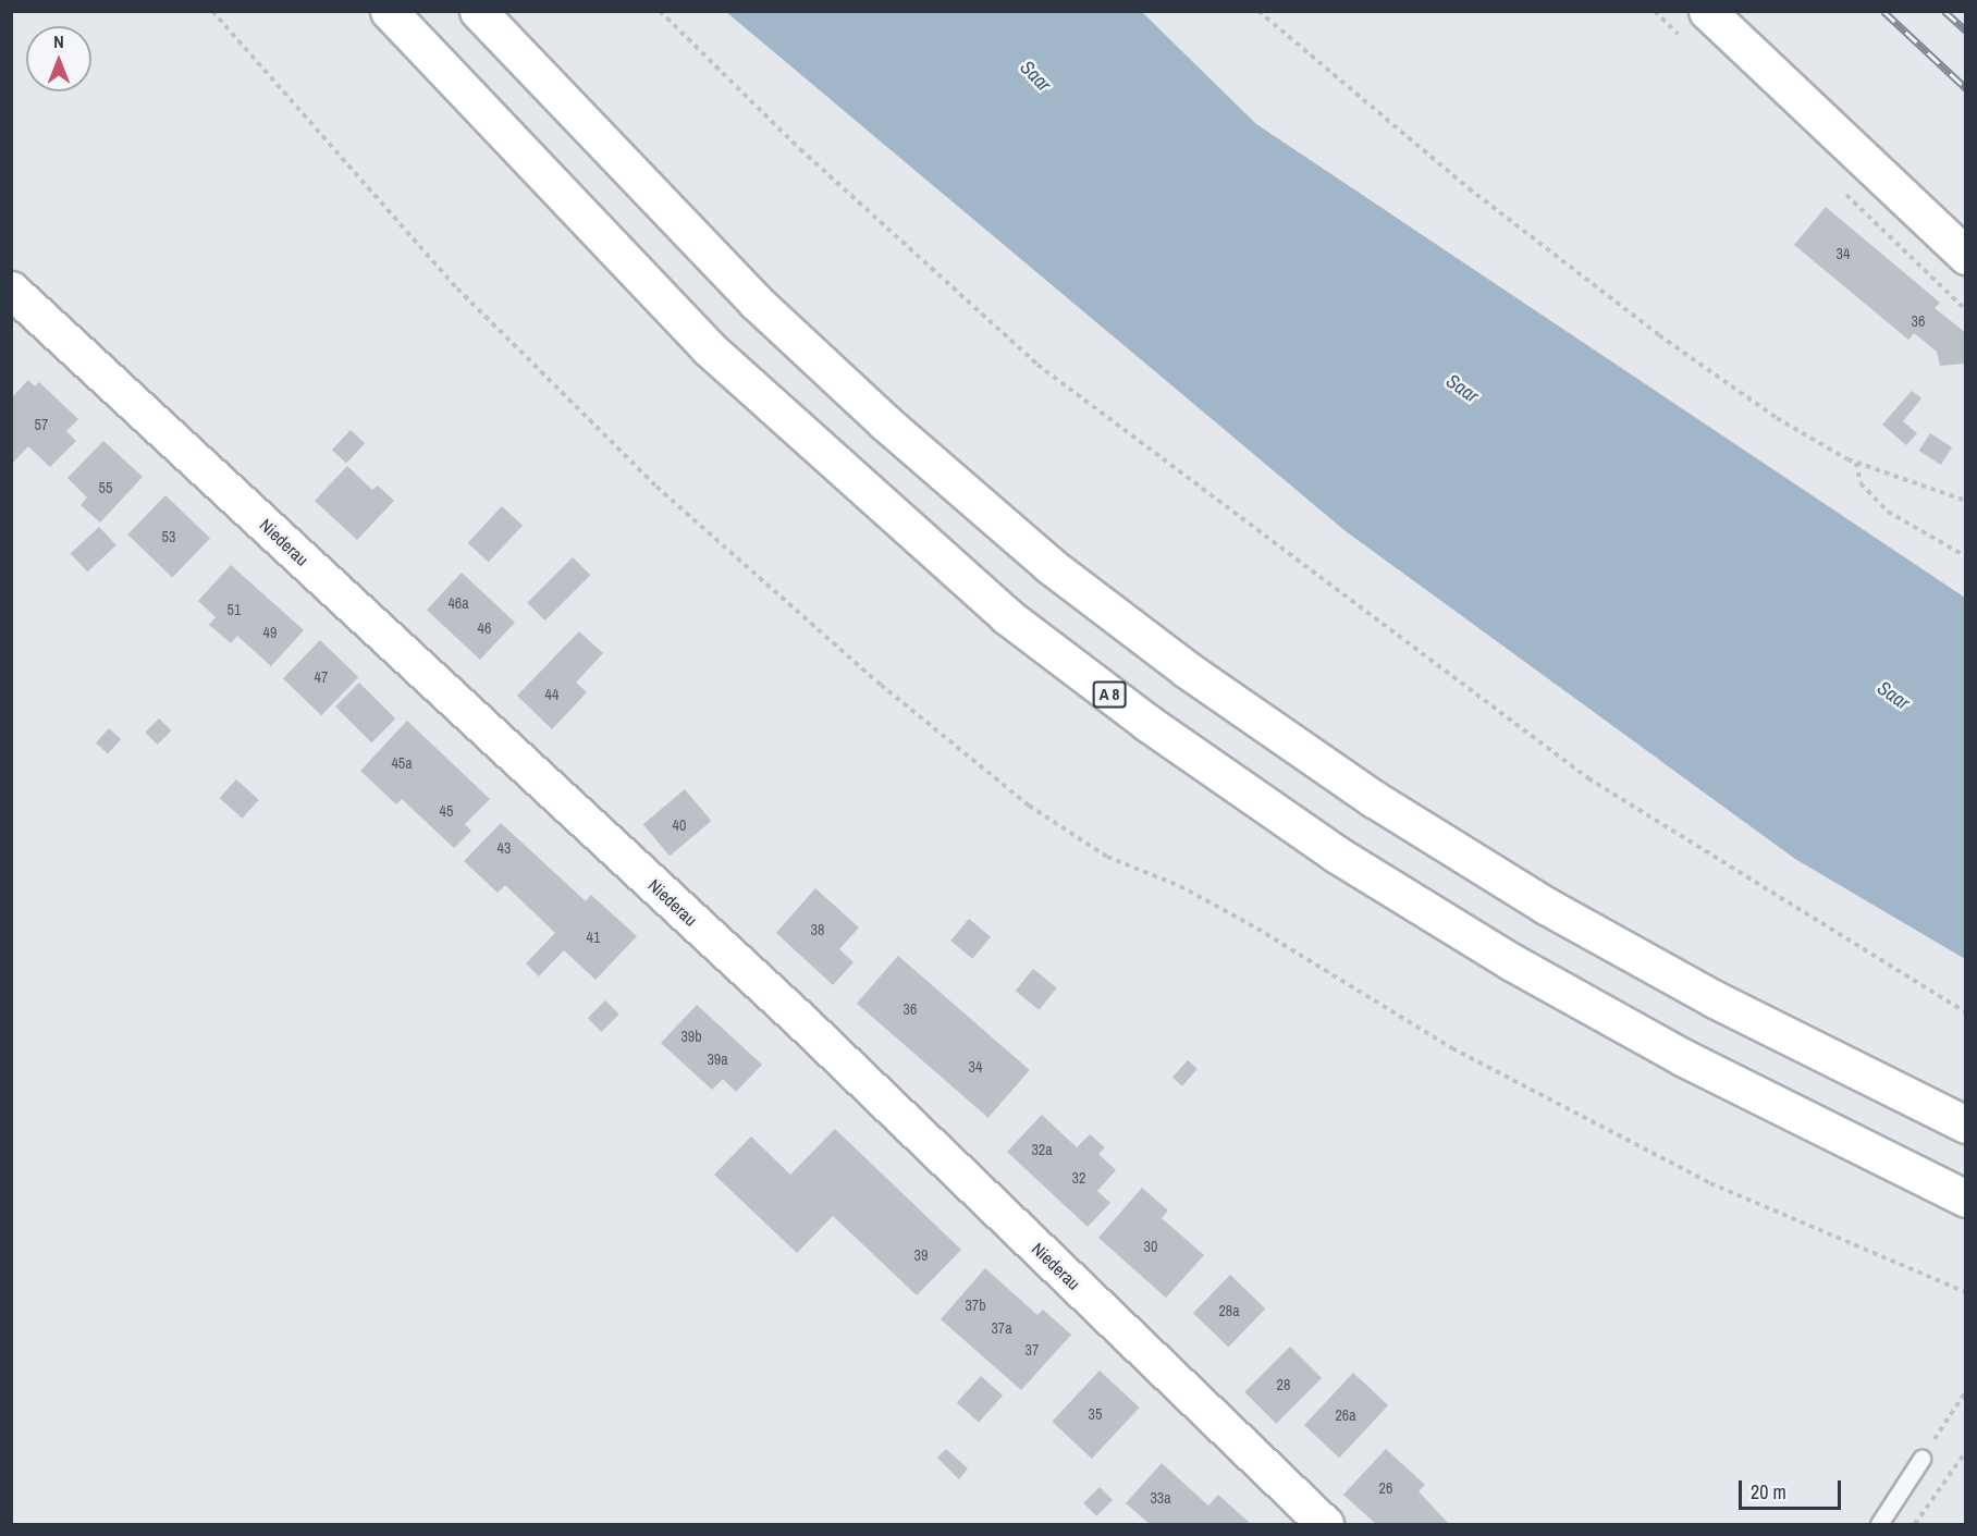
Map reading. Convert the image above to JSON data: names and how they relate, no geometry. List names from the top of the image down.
{
  "streets": {
    "main road": ["Niederau", "A 8"]
  },
  "water": ["Saar"],
  "house_numbers": [
    "34",
    "36",
    "57",
    "55",
    "53",
    "46a",
    "51",
    "46",
    "49",
    "47",
    "44",
    "45a",
    "45",
    "40",
    "43",
    "38",
    "41",
    "36",
    "39b",
    "39a",
    "34",
    "32a",
    "32",
    "30",
    "39",
    "37b",
    "28a",
    "37a",
    "37",
    "28",
    "35",
    "26a",
    "26",
    "33a"
  ],
  "scale_bar": "20 m",
  "north": "top"
}
